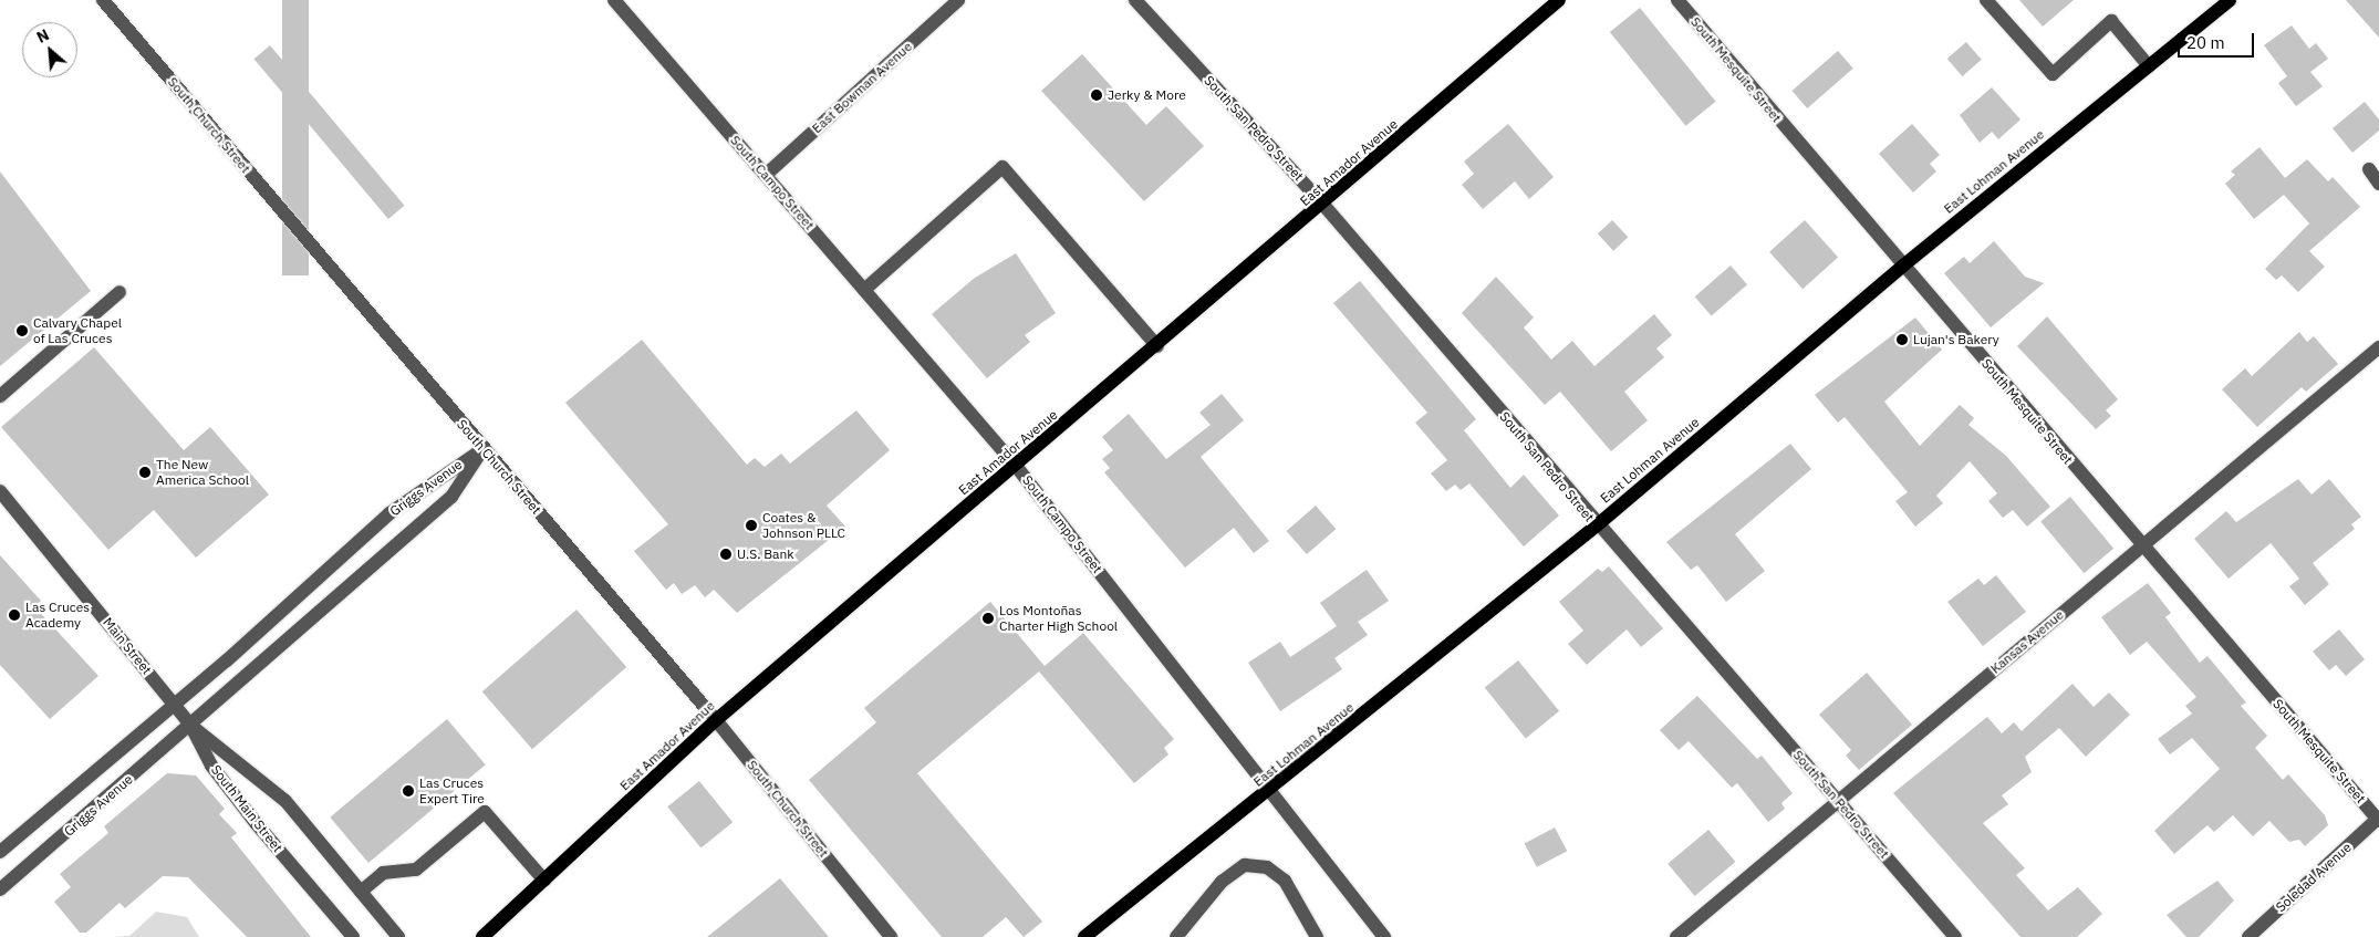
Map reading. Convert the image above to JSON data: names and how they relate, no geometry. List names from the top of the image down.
{
  "streets": {
    "main road": ["East Amador Avenue", "East Lohman Avenue"],
    "street": [
      "South Mesquite Street",
      "East Bowman Avenue",
      "South Church Street",
      "South San Pedro Street",
      "South Campo Street",
      "Griggs Avenue",
      "Kansas Avenue",
      "Main Street",
      "South Main Street",
      "Soledad Avenue"
    ]
  },
  "crossings": [
    ["South Mesquite Street", "East Lohman Avenue"],
    ["South Mesquite Street", "Kansas Avenue"],
    ["South Mesquite Street", "Soledad Avenue"],
    ["East Bowman Avenue", "South Campo Street"],
    ["South Church Street", "East Amador Avenue"],
    ["South Church Street", "Griggs Avenue"],
    ["South San Pedro Street", "East Amador Avenue"],
    ["South San Pedro Street", "East Lohman Avenue"],
    ["South San Pedro Street", "Kansas Avenue"],
    ["East Amador Avenue", "South Campo Street"],
    ["East Lohman Avenue", "South Campo Street"],
    ["Griggs Avenue", "Main Street"],
    ["Griggs Avenue", "South Main Street"],
    ["Main Street", "South Main Street"]
  ],
  "places": [
    "Jerky & More",
    "Calvary Chapel of Las Cruces",
    "Lujan's Bakery",
    "The New America School",
    "Coates & Johnson PLLC",
    "U.S. Bank",
    "Las Cruces Academy",
    "Los Montoñas Charter High School",
    "Las Cruces Expert Tire"
  ],
  "scale_bar": "20 m",
  "north": "top left"
}
